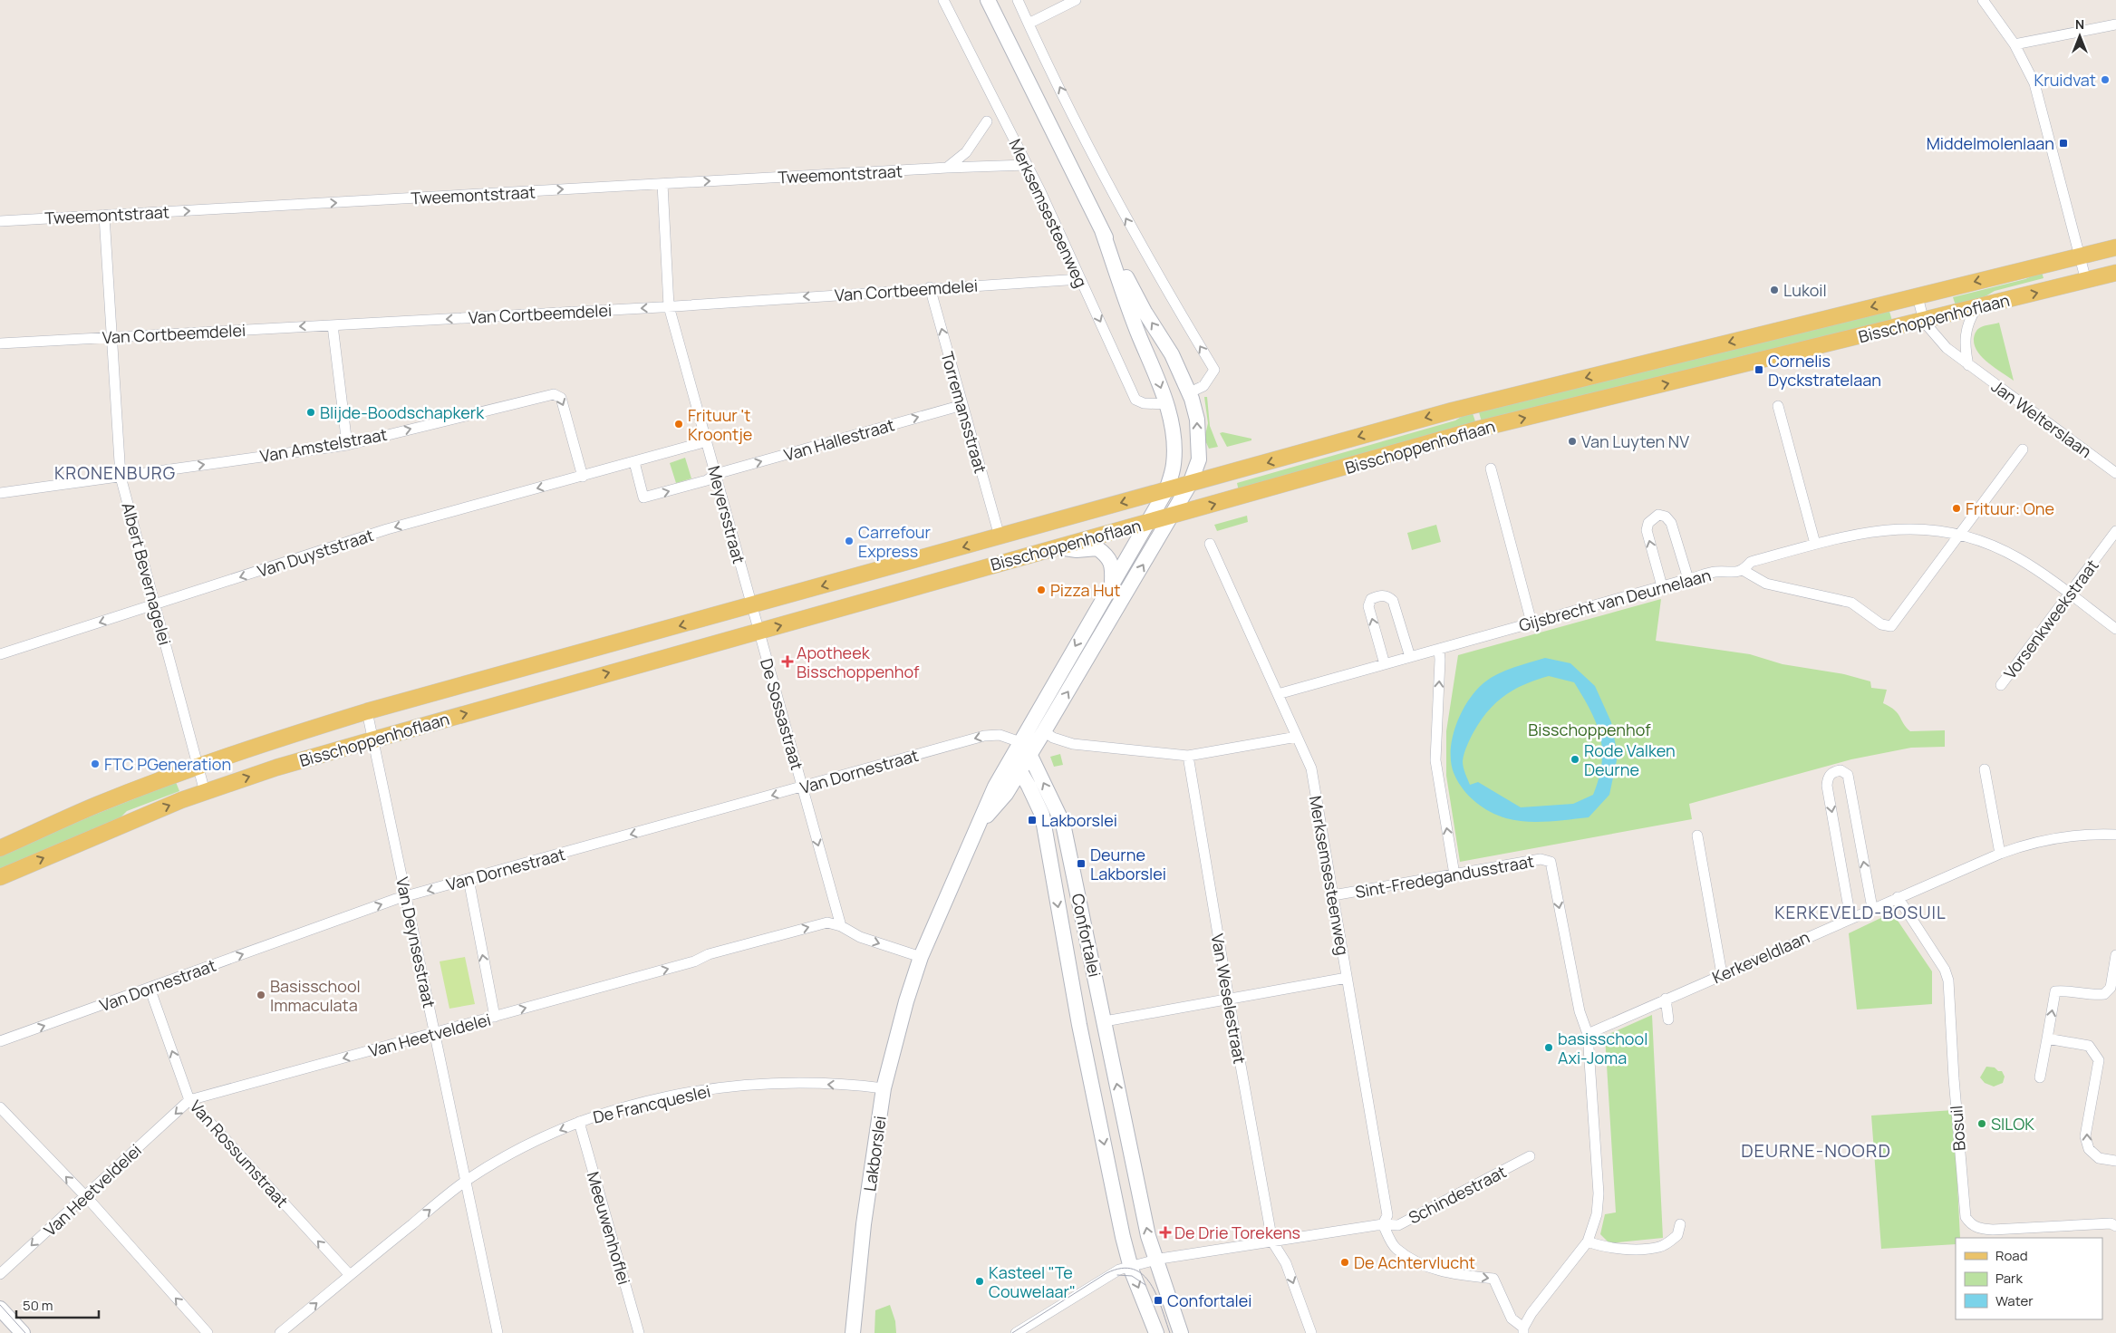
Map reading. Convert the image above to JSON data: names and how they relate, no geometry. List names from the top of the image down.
{
  "streets": {
    "main road": ["Bisschoppenhoflaan"],
    "street": [
      "Tweemontstraat",
      "Merksemsesteenweg",
      "Van Cortbeemdelei",
      "Torremansstraat",
      "Jan Welterslaan",
      "Van Hallestraat",
      "Van Amstelstraat",
      "Meyersstraat",
      "Van Duyststraat",
      "Albert Bevernagelei",
      "Gijsbrecht van Deurnelaan",
      "Vorsenkweekstraat",
      "De Sossastraat",
      "Van Dornestraat",
      "Sint-Fredegandusstraat",
      "Confortalei",
      "Van Deynsestraat",
      "Kerkeveldlaan",
      "Van Weselestraat",
      "Van Heetveldelei",
      "De Francqueslei",
      "Bosuil",
      "Van Rossumstraat",
      "Lakborslei",
      "Schindestraat",
      "Meeuwenhoflei"
    ]
  },
  "crossings": [
    ["Tweemontstraat", "Merksemsesteenweg"],
    ["Tweemontstraat", "Meyersstraat"],
    ["Tweemontstraat", "Albert Bevernagelei"],
    ["Merksemsesteenweg", "Van Cortbeemdelei"],
    ["Merksemsesteenweg", "Gijsbrecht van Deurnelaan"],
    ["Merksemsesteenweg", "Sint-Fredegandusstraat"],
    ["Merksemsesteenweg", "Schindestraat"],
    ["Van Cortbeemdelei", "Torremansstraat"],
    ["Van Cortbeemdelei", "Meyersstraat"],
    ["Van Cortbeemdelei", "Albert Bevernagelei"],
    ["Bisschoppenhoflaan", "Torremansstraat"],
    ["Bisschoppenhoflaan", "Jan Welterslaan"],
    ["Bisschoppenhoflaan", "Meyersstraat"],
    ["Bisschoppenhoflaan", "Albert Bevernagelei"],
    ["Bisschoppenhoflaan", "De Sossastraat"],
    ["Bisschoppenhoflaan", "Van Deynsestraat"],
    ["Bisschoppenhoflaan", "Lakborslei"],
    ["Torremansstraat", "Van Hallestraat"],
    ["Van Hallestraat", "Meyersstraat"],
    ["Van Amstelstraat", "Van Duyststraat"],
    ["Van Amstelstraat", "Albert Bevernagelei"],
    ["Meyersstraat", "Van Duyststraat"],
    ["Van Duyststraat", "Albert Bevernagelei"],
    ["Gijsbrecht van Deurnelaan", "Vorsenkweekstraat"],
    ["De Sossastraat", "Van Dornestraat"],
    ["De Sossastraat", "Van Heetveldelei"],
    ["Van Dornestraat", "Confortalei"],
    ["Van Dornestraat", "Van Deynsestraat"],
    ["Van Dornestraat", "Van Rossumstraat"],
    ["Van Dornestraat", "Lakborslei"],
    ["Sint-Fredegandusstraat", "Kerkeveldlaan"],
    ["Confortalei", "Lakborslei"],
    ["Confortalei", "Schindestraat"],
    ["Van Deynsestraat", "Van Heetveldelei"],
    ["Van Deynsestraat", "De Francqueslei"],
    ["Kerkeveldlaan", "Bosuil"],
    ["Van Weselestraat", "Schindestraat"],
    ["Van Heetveldelei", "Van Rossumstraat"],
    ["Van Heetveldelei", "Lakborslei"],
    ["De Francqueslei", "Van Rossumstraat"],
    ["De Francqueslei", "Lakborslei"],
    ["De Francqueslei", "Meeuwenhoflei"]
  ],
  "one_way": [
    "Tweemontstraat",
    "Van Cortbeemdelei",
    "Torremansstraat",
    "Van Hallestraat",
    "Van Amstelstraat",
    "Van Duyststraat",
    "De Sossastraat",
    "Van Rossumstraat"
  ],
  "districts": ["KRONENBURG", "KERKEVELD-BOSUIL", "DEURNE-NOORD"],
  "parks": ["Bisschoppenhof"],
  "places": {
    "other": [
      "Kruidvat",
      "Lukoil",
      "Blijde-Boodschapkerk",
      "Frituur 't Kroontje",
      "Van Luyten NV",
      "Frituur: One",
      "Carrefour Express",
      "Pizza Hut",
      "Rode Valken Deurne",
      "FTC PGeneration",
      "Basisschool Immaculata",
      "basisschool Axi-Joma",
      "SILOK",
      "De Achtervlucht",
      "Kasteel \"Te Couwelaar\""
    ],
    "transit": [
      "Middelmolenlaan",
      "Cornelis Dyckstratelaan",
      "Lakborslei",
      "Deurne Lakborslei",
      "Confortalei"
    ],
    "health": ["Apotheek Bisschoppenhof", "De Drie Torekens"]
  },
  "legend": ["Road", "Park", "Water"],
  "scale_bar": "50 m",
  "north": "top"
}
